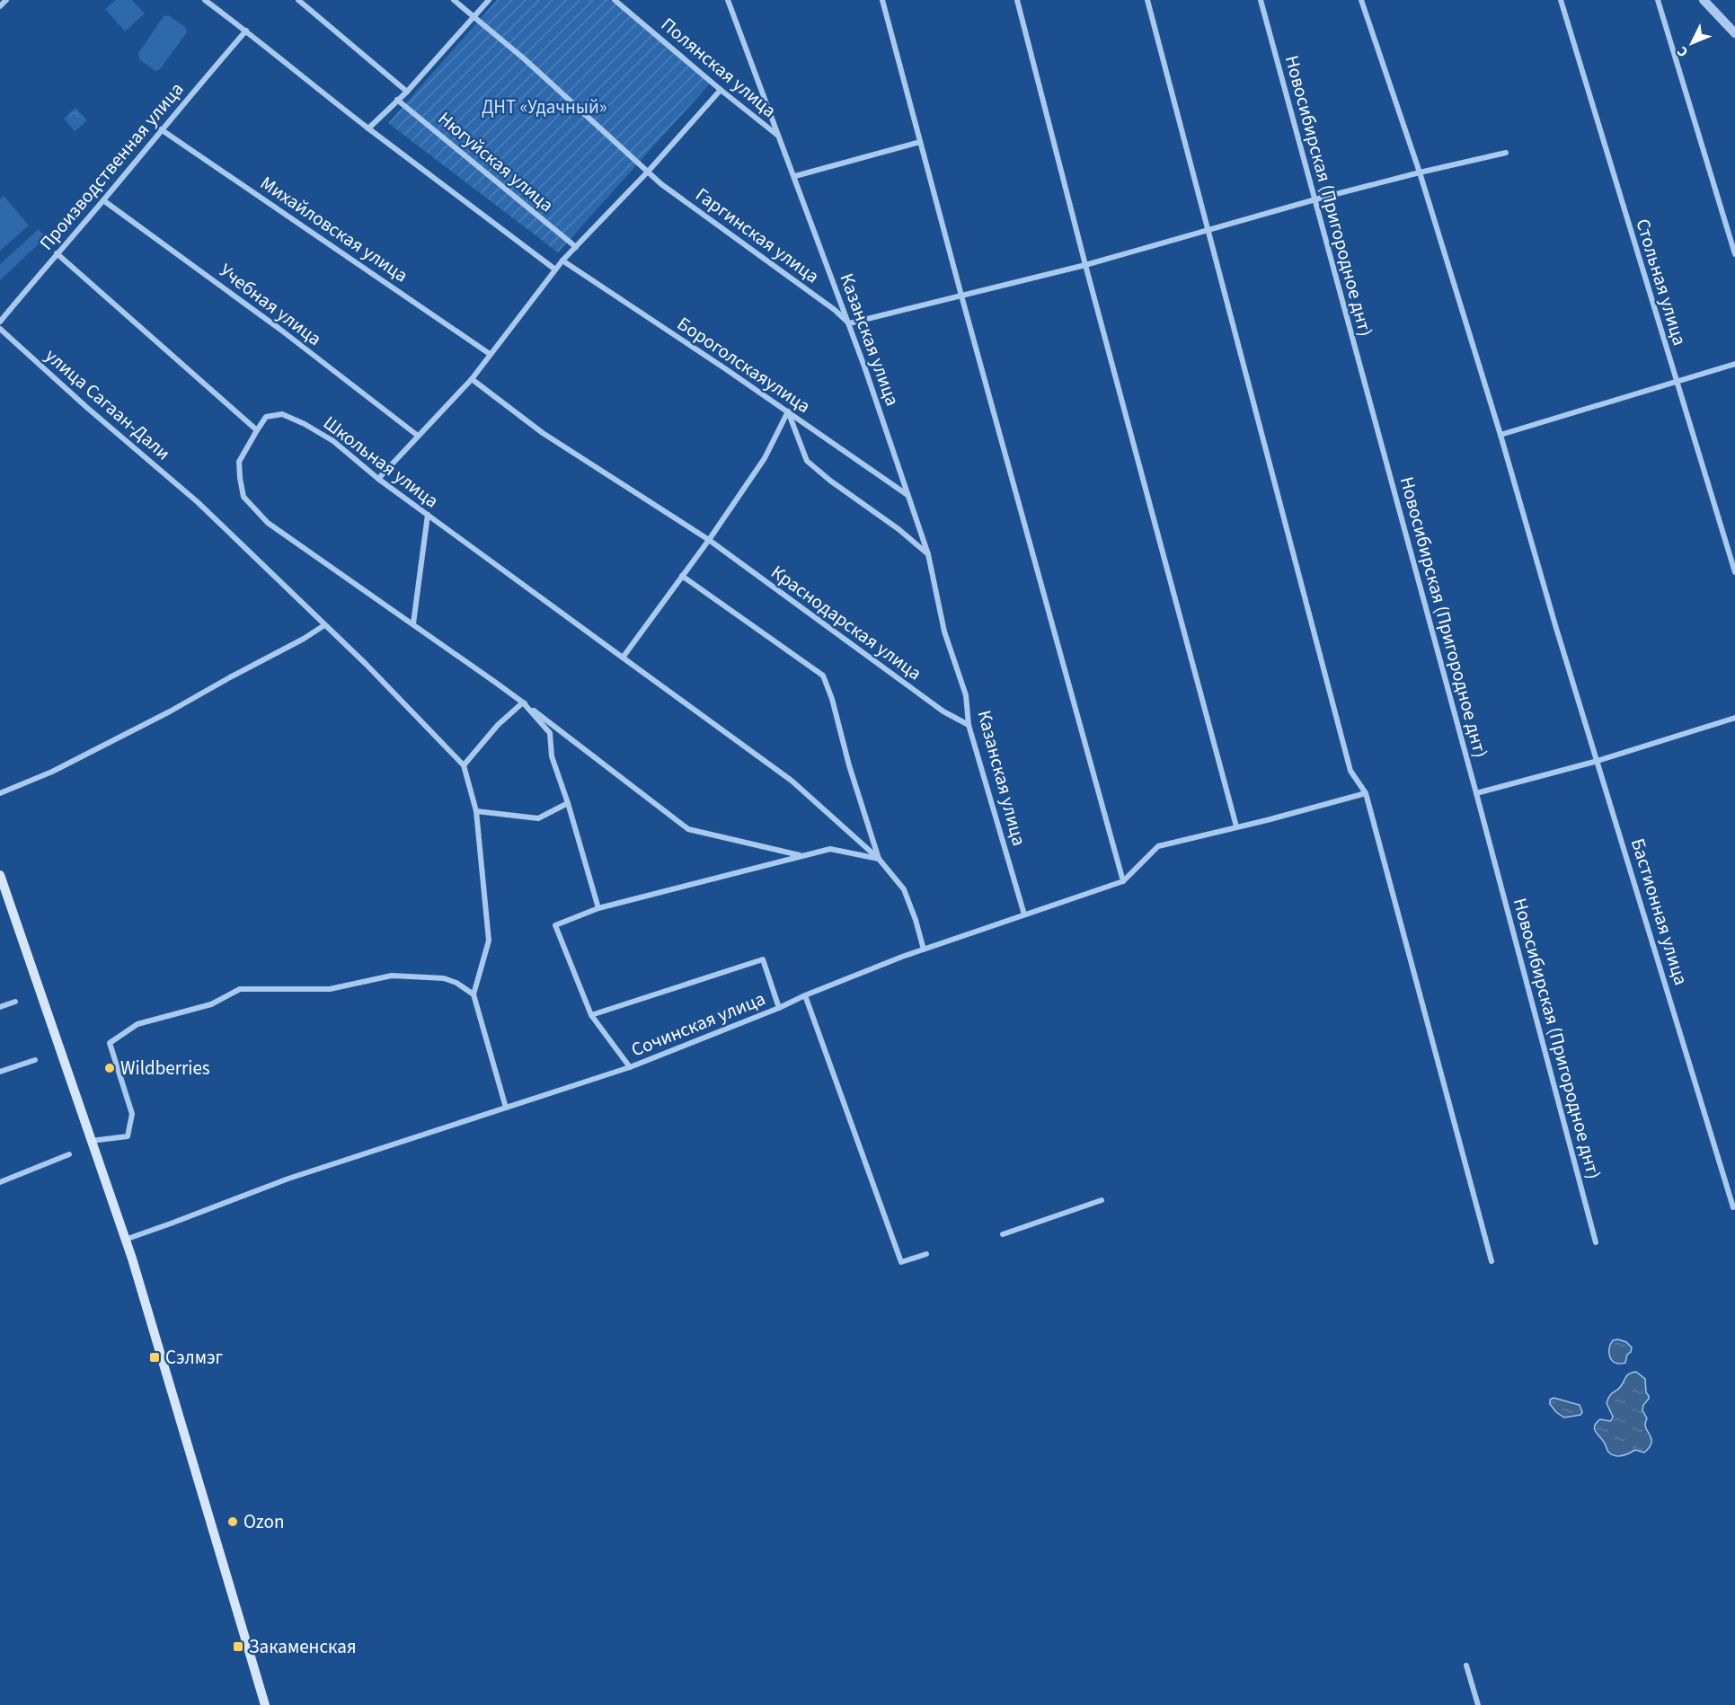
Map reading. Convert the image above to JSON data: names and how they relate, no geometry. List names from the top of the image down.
{
  "streets": {
    "street": [
      "Полянская улица",
      "Нюгуйская улица",
      "Производственная улица",
      "Новосибирская (Пригородное днт)",
      "Михайловская улица",
      "Гаргинская улица",
      "Стольная улица",
      "Учебная улица",
      "Казанская улица",
      "Бороголскаяулица",
      "улица Сагаан-Дали",
      "Школьная улица",
      "Краснодарская улица",
      "Бастионная улица",
      "Сочинская улица"
    ]
  },
  "crossings": [
    ["Полянская улица", "Казанская улица"],
    ["Производственная улица", "Михайловская улица"],
    ["Производственная улица", "Учебная улица"],
    ["Гаргинская улица", "Казанская улица"],
    ["Казанская улица", "Бороголскаяулица"],
    ["Казанская улица", "Краснодарская улица"]
  ],
  "parks": ["ДНТ «Удачный»"],
  "places": {
    "other": ["Wildberries", "Ozon"],
    "transit": ["Сэлмэг", "Закаменская"]
  },
  "north": "bottom left"
}
